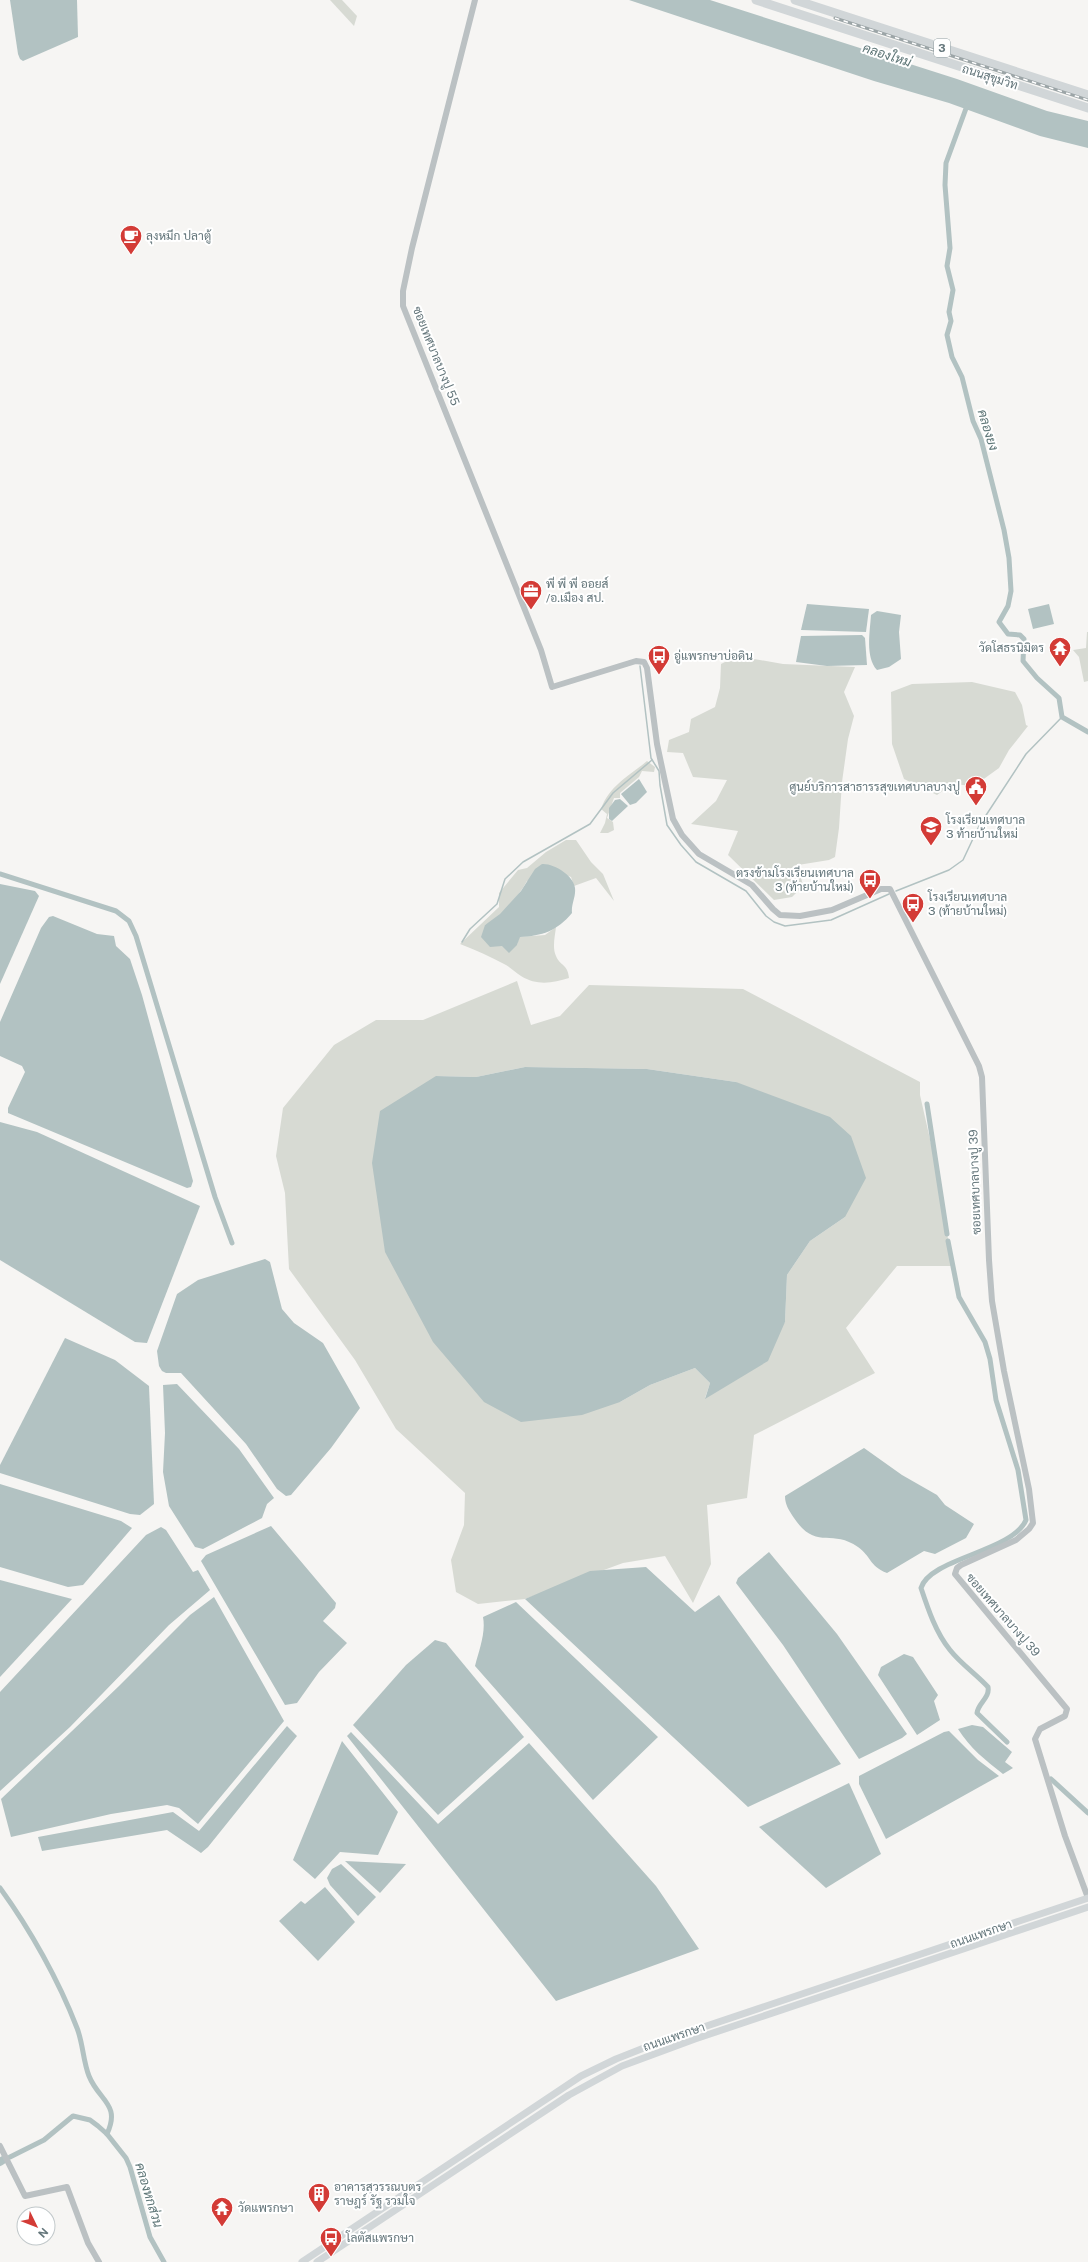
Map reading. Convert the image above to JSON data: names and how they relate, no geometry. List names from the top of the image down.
{
  "streets": {
    "highway": ["3", "ถนนสุขุมวิท"],
    "main road": ["ถนนแพรกษา"],
    "street": ["ซอยเทศบาลบางปู 55", "ซอยเทศบาลบางปู 39"]
  },
  "crossings": [
    ["ซอยเทศบาลบางปู 55", "ซอยเทศบาลบางปู 39"],
    ["ซอยเทศบาลบางปู 39", "ถนนแพรกษา"]
  ],
  "water": ["คลองใหม่", "คลองยง", "คลองหกส่วน"],
  "places": {
    "cafe": ["ลุงหมึก ปลาตู้"],
    "office": ["พี พี พี ออยส์ /อ.เมือง สป."],
    "temple": ["วัดโสธรนิมิตร", "วัดแพรกษา"],
    "bus stop": [
      "อู่แพรกษาบ่อดิน",
      "ตรงข้ามโรงเรียนเทศบาล 3 (ท้ายบ้านใหม่)",
      "โรงเรียนเทศบาล 3 (ท้ายบ้านใหม่)",
      "โลตัสแพรกษา"
    ],
    "public building": ["ศูนย์บริการสาธารรสุขเทศบาลบางปู"],
    "school or university": ["โรงเรียนเทศบาล 3 ท้ายบ้านใหม่"],
    "building": ["อาคารสุวรรณบุตร ราษฎร์ รัฐ รวมใจ"]
  },
  "north": "bottom right"
}
